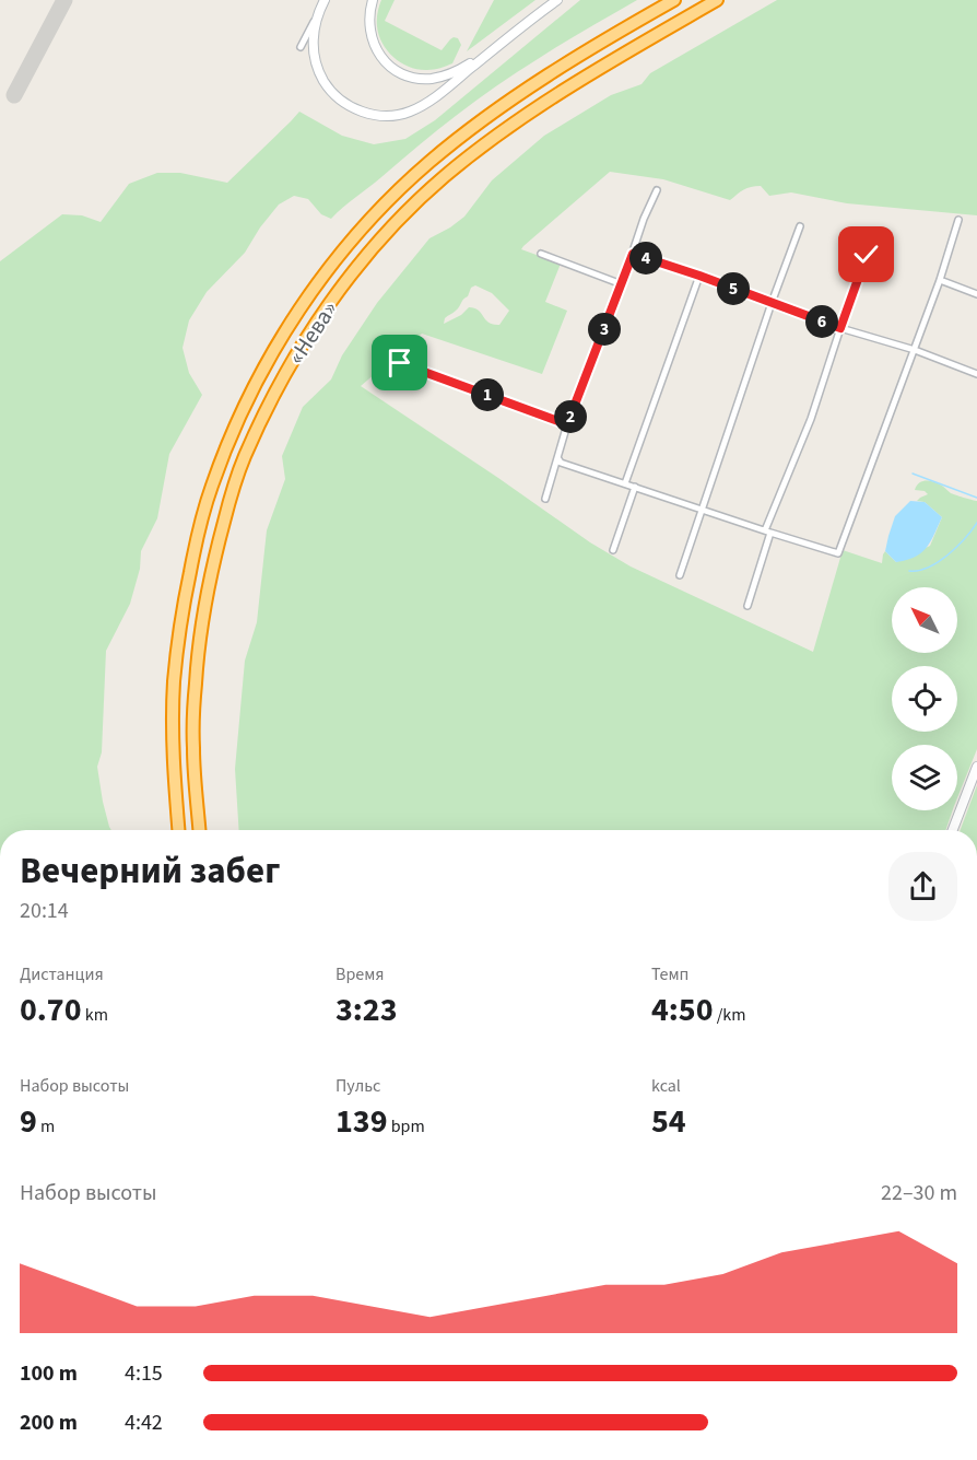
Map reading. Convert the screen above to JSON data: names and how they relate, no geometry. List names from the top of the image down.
{
  "streets": {
    "highway": ["«Нева»"]
  },
  "north": "top left",
  "page": {
    "pins": [
      "4",
      "5",
      "6",
      "3",
      "1",
      "2"
    ],
    "heading": ["Вечерний забег", "20:14"],
    "stats": [
      ["Дистанция", "0.70 km"],
      ["Время", "3:23"],
      ["Темп", "4:50 /km"],
      ["Набор высоты", "9 m"],
      ["Пульс", "139 bpm"],
      ["kcal", "54"]
    ],
    "chart": ["Набор высоты", "22–30 m"],
    "list": [
      {
        "name": "100 m",
        "note": "4:15"
      },
      {
        "name": "200 m",
        "note": "4:42"
      }
    ]
  }
}
